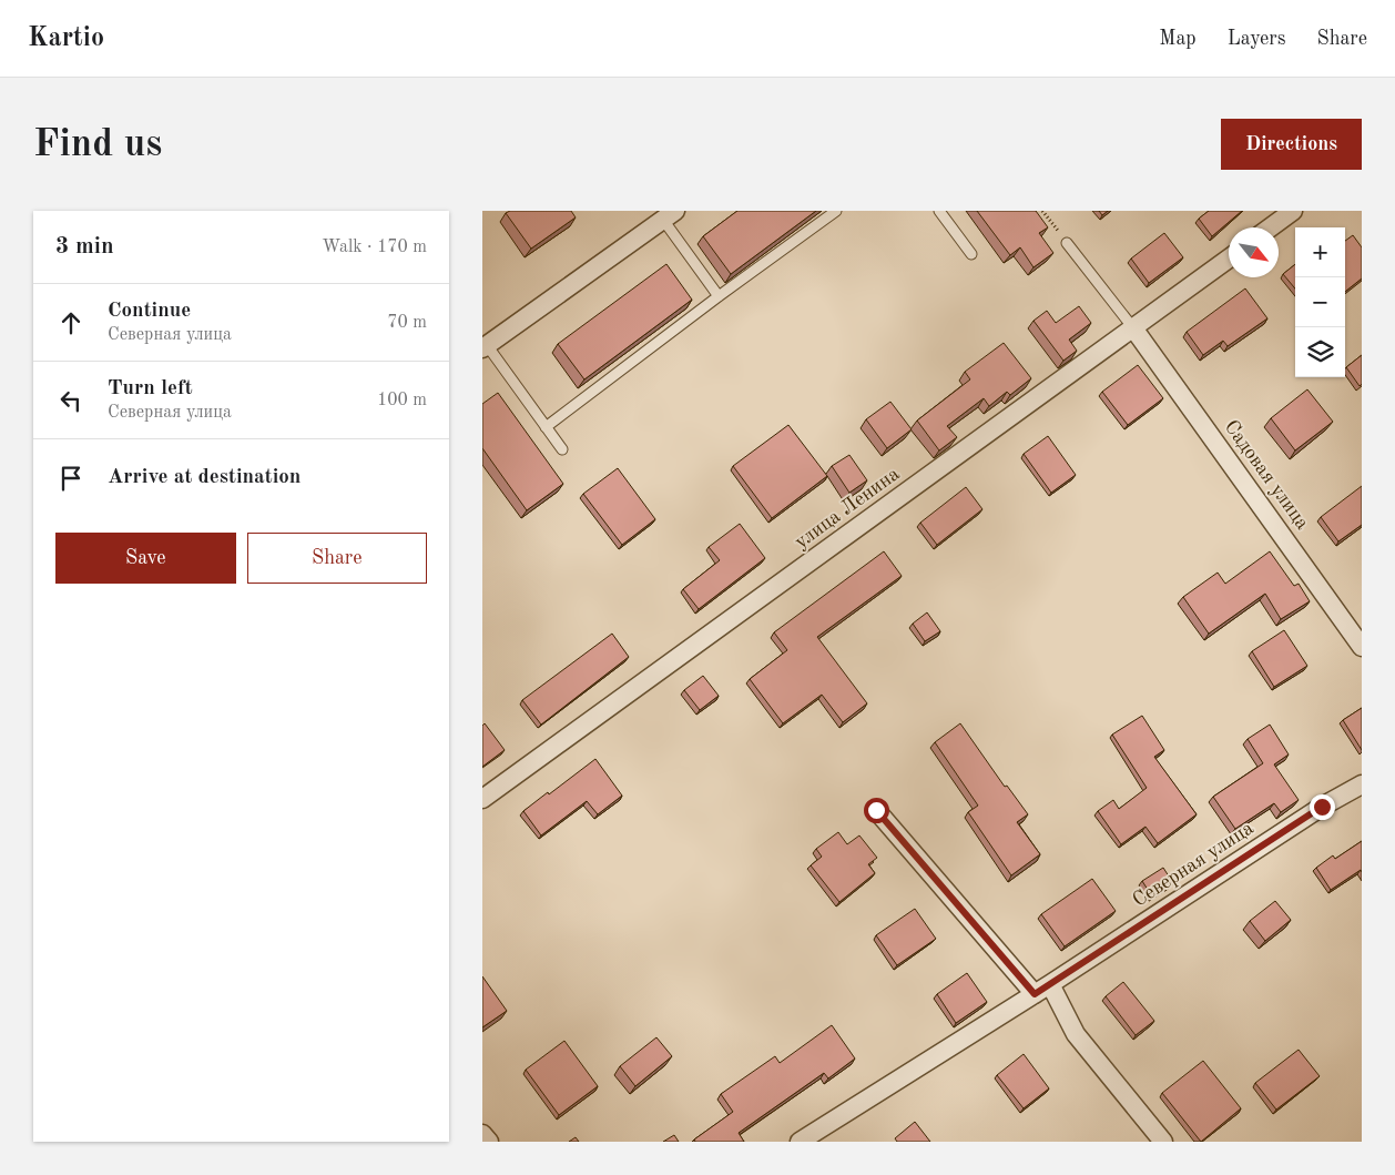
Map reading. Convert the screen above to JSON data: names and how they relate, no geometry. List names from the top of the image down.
{
  "streets": {
    "street": ["Садовая улица", "улица Ленина", "Северная улица"]
  },
  "crossings": [
    ["Садовая улица", "улица Ленина"]
  ],
  "north": "bottom right",
  "page": {
    "header": "Kartio",
    "nav": ["Map", "Layers", "Share"],
    "buttons": [
      "Directions",
      ["Save", "Share"]
    ],
    "title": "Find us",
    "heading": ["3 min", "Walk · 170 m"],
    "map_buttons": ["+", "−"],
    "list": [
      ["Continue", "Северная улица", "70 m"],
      ["Turn left", "Северная улица", "100 m"],
      "Arrive at destination"
    ]
  }
}
